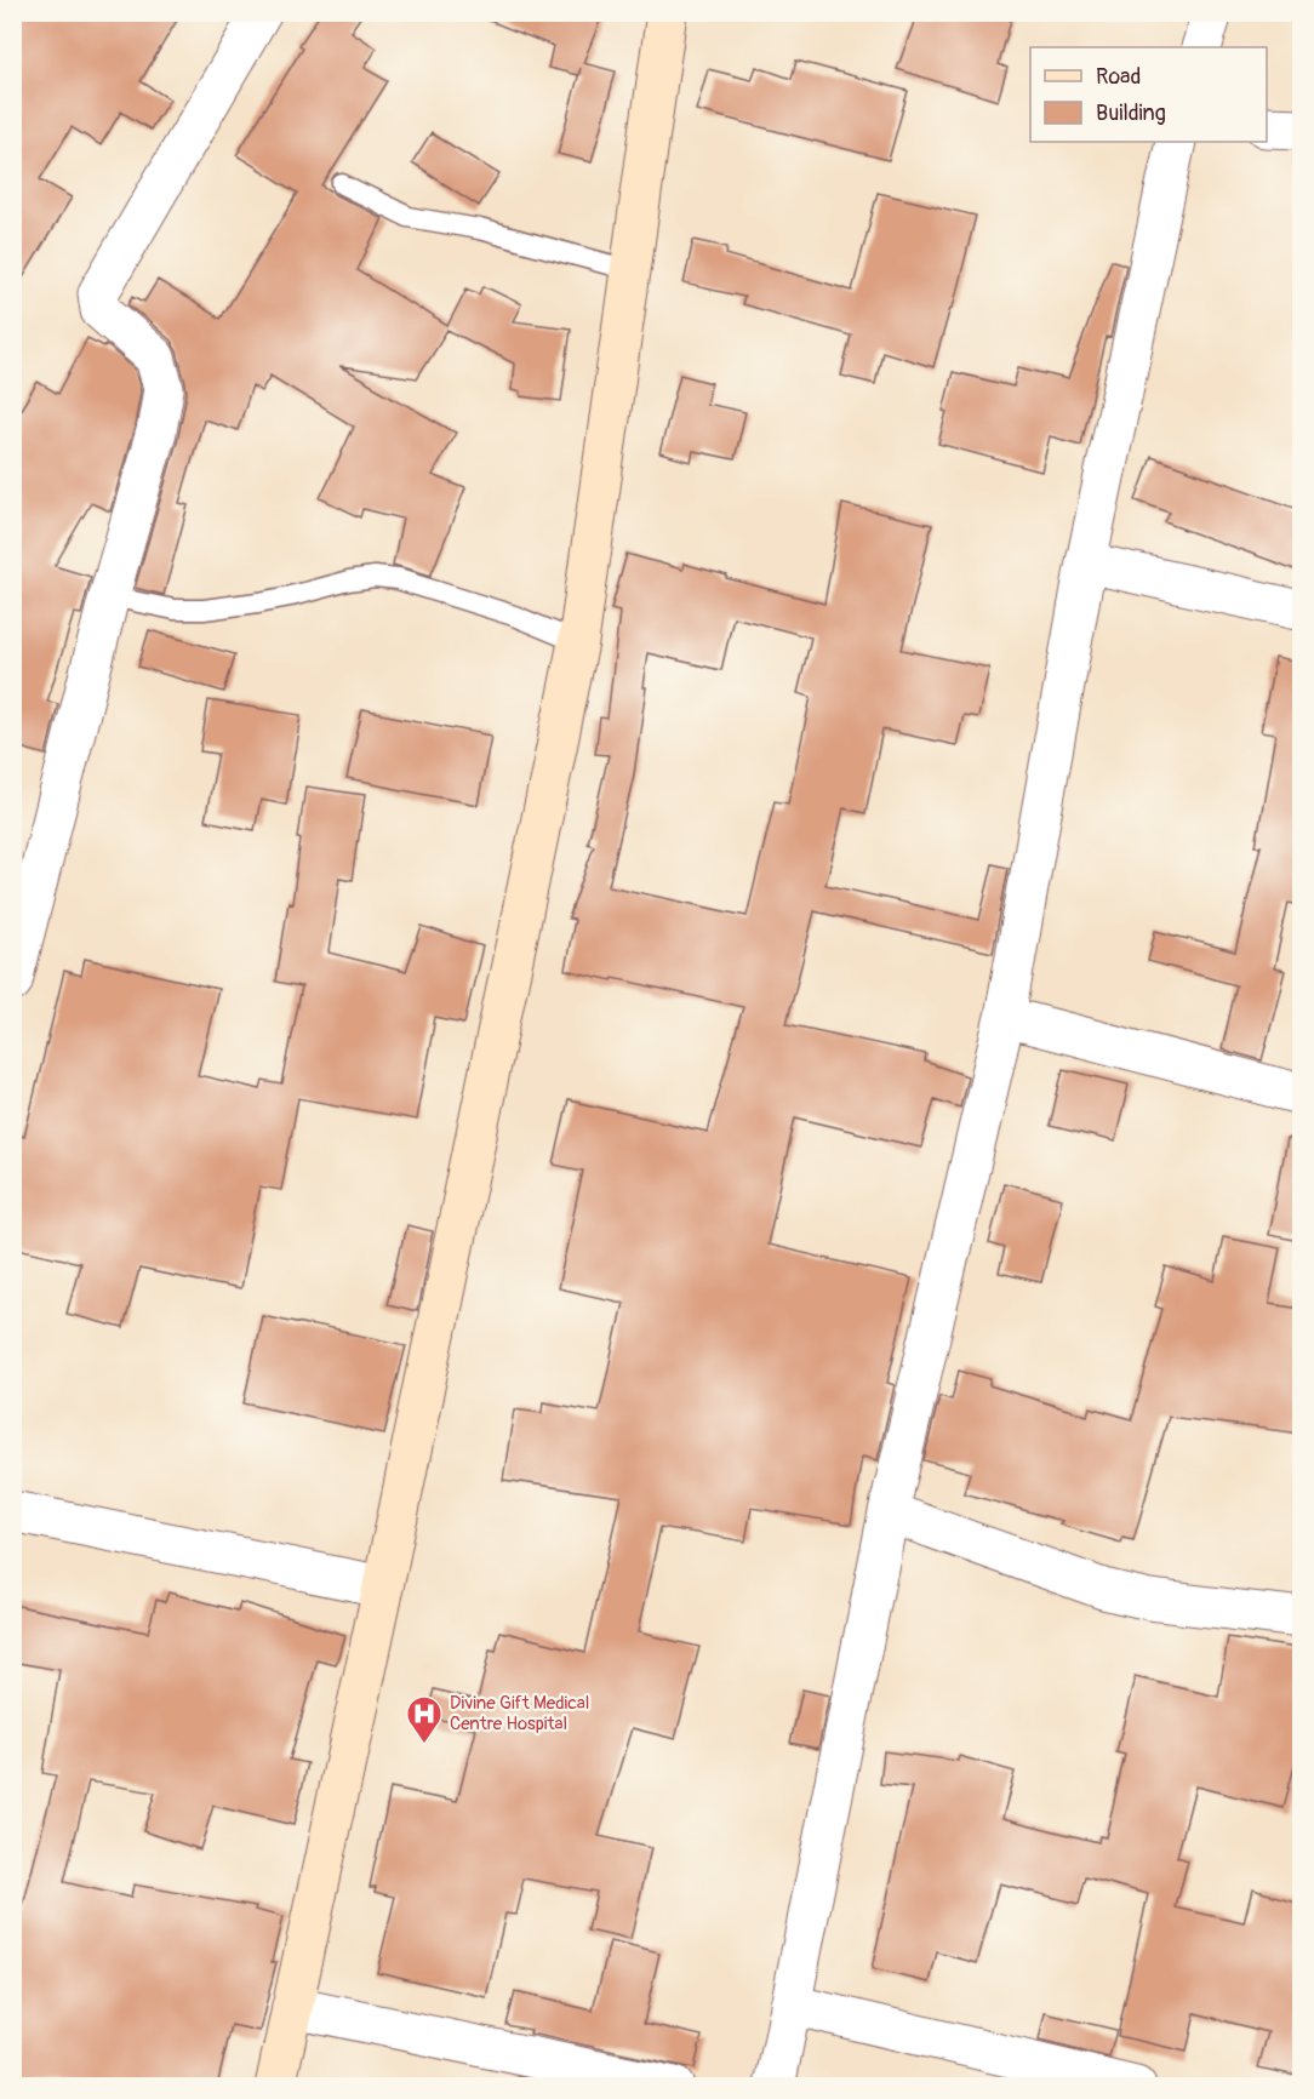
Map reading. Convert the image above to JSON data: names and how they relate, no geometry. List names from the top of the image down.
{
  "places": {
    "hospital": ["Divine Gift Medical Centre Hospital"]
  },
  "legend": ["Road", "Building"]
}
